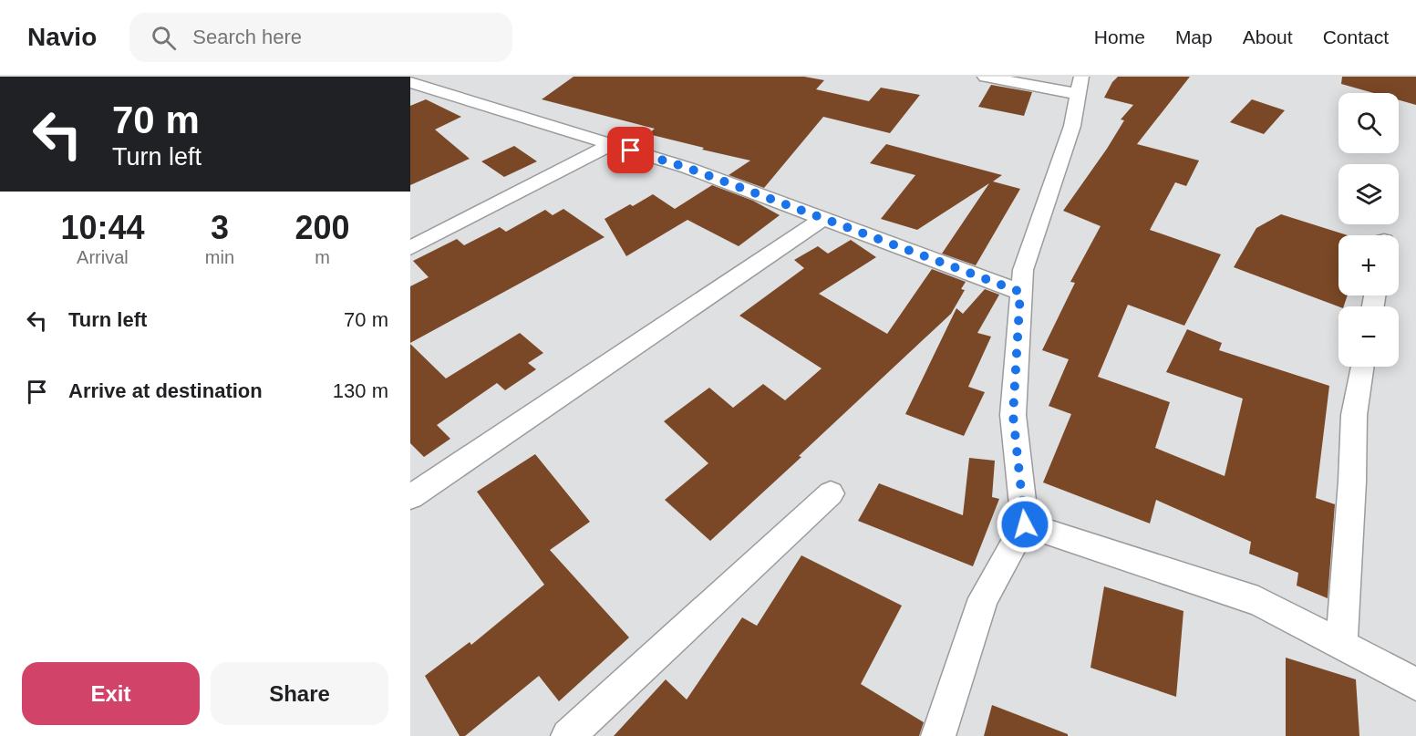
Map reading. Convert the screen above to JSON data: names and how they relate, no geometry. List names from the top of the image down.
{
  "page": {
    "header": "Navio",
    "search": "Search here",
    "nav": [
      "Home",
      "Map",
      "About",
      "Contact"
    ],
    "turn": ["70 m", "Turn left"],
    "map_buttons": ["+", "−"],
    "eta": [
      "10:44",
      "Arrival",
      "3",
      "min",
      "200",
      "m"
    ],
    "list": [
      {
        "name": "Turn left",
        "value": "70 m"
      },
      {
        "name": "Arrive at destination",
        "value": "130 m"
      }
    ],
    "buttons": ["Exit", "Share"]
  }
}
